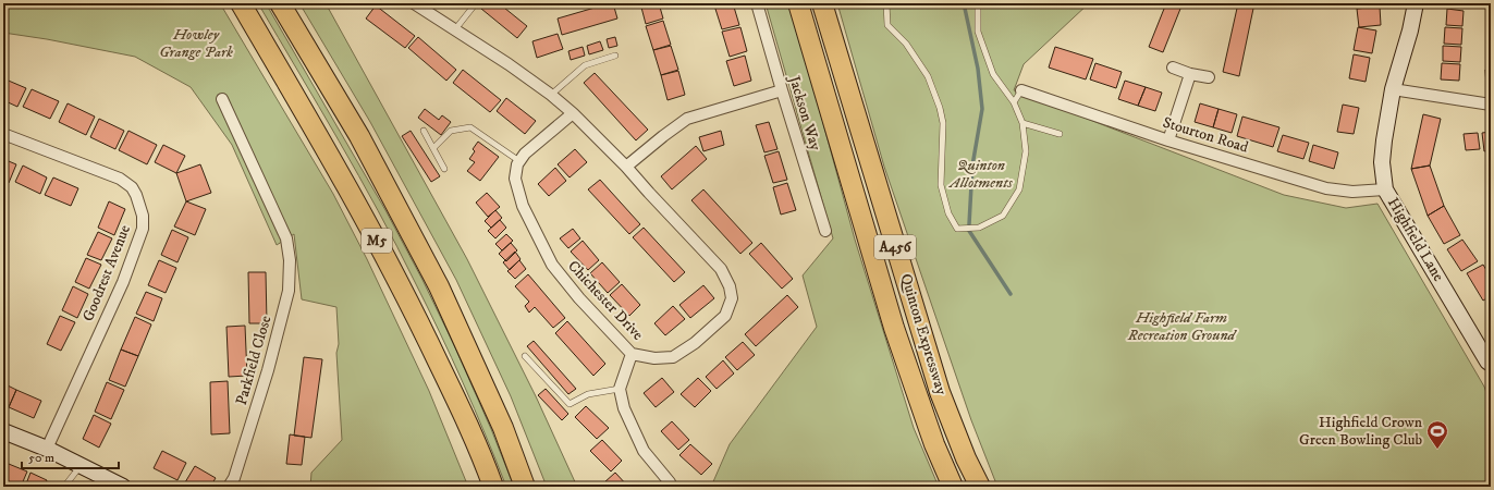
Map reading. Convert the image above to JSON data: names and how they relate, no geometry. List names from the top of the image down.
{
  "streets": {
    "highway": ["M5", "A456", "Quinton Expressway"],
    "street": [
      "Jackson Way",
      "Stourton Road",
      "Highfield Lane",
      "Goodrest Avenue",
      "Chichester Drive",
      "Parkfield Close"
    ]
  },
  "crossings": [
    ["Stourton Road", "Highfield Lane"]
  ],
  "parks": ["Howley Grange Park", "Quinton Allotments", "Highfield Farm Recreation Ground"],
  "places": {
    "sports": ["Highfield Crown Green Bowling Club"]
  },
  "scale_bar": "50 m"
}
